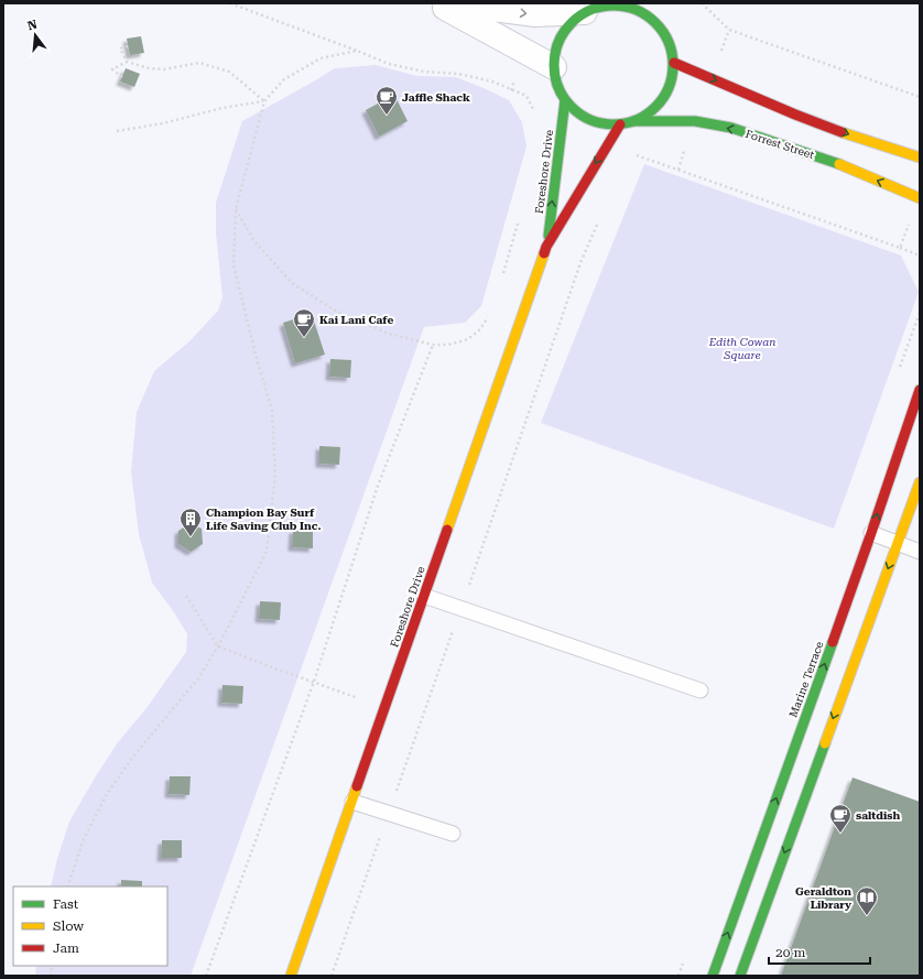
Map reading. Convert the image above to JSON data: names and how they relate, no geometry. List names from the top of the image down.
{
  "streets": {
    "street": ["Forrest Street", "Foreshore Drive", "Marine Terrace"]
  },
  "crossings": [
    ["Forrest Street", "Foreshore Drive"]
  ],
  "parks": ["Edith Cowan Square"],
  "places": {
    "cafe": ["Jaffle Shack", "Kai Lani Cafe", "saltdish"],
    "building": ["Champion Bay Surf Life Saving Club Inc."],
    "library": ["Geraldton Library"]
  },
  "legend": ["Fast", "Slow", "Jam"],
  "scale_bar": "20 m",
  "north": "top"
}
